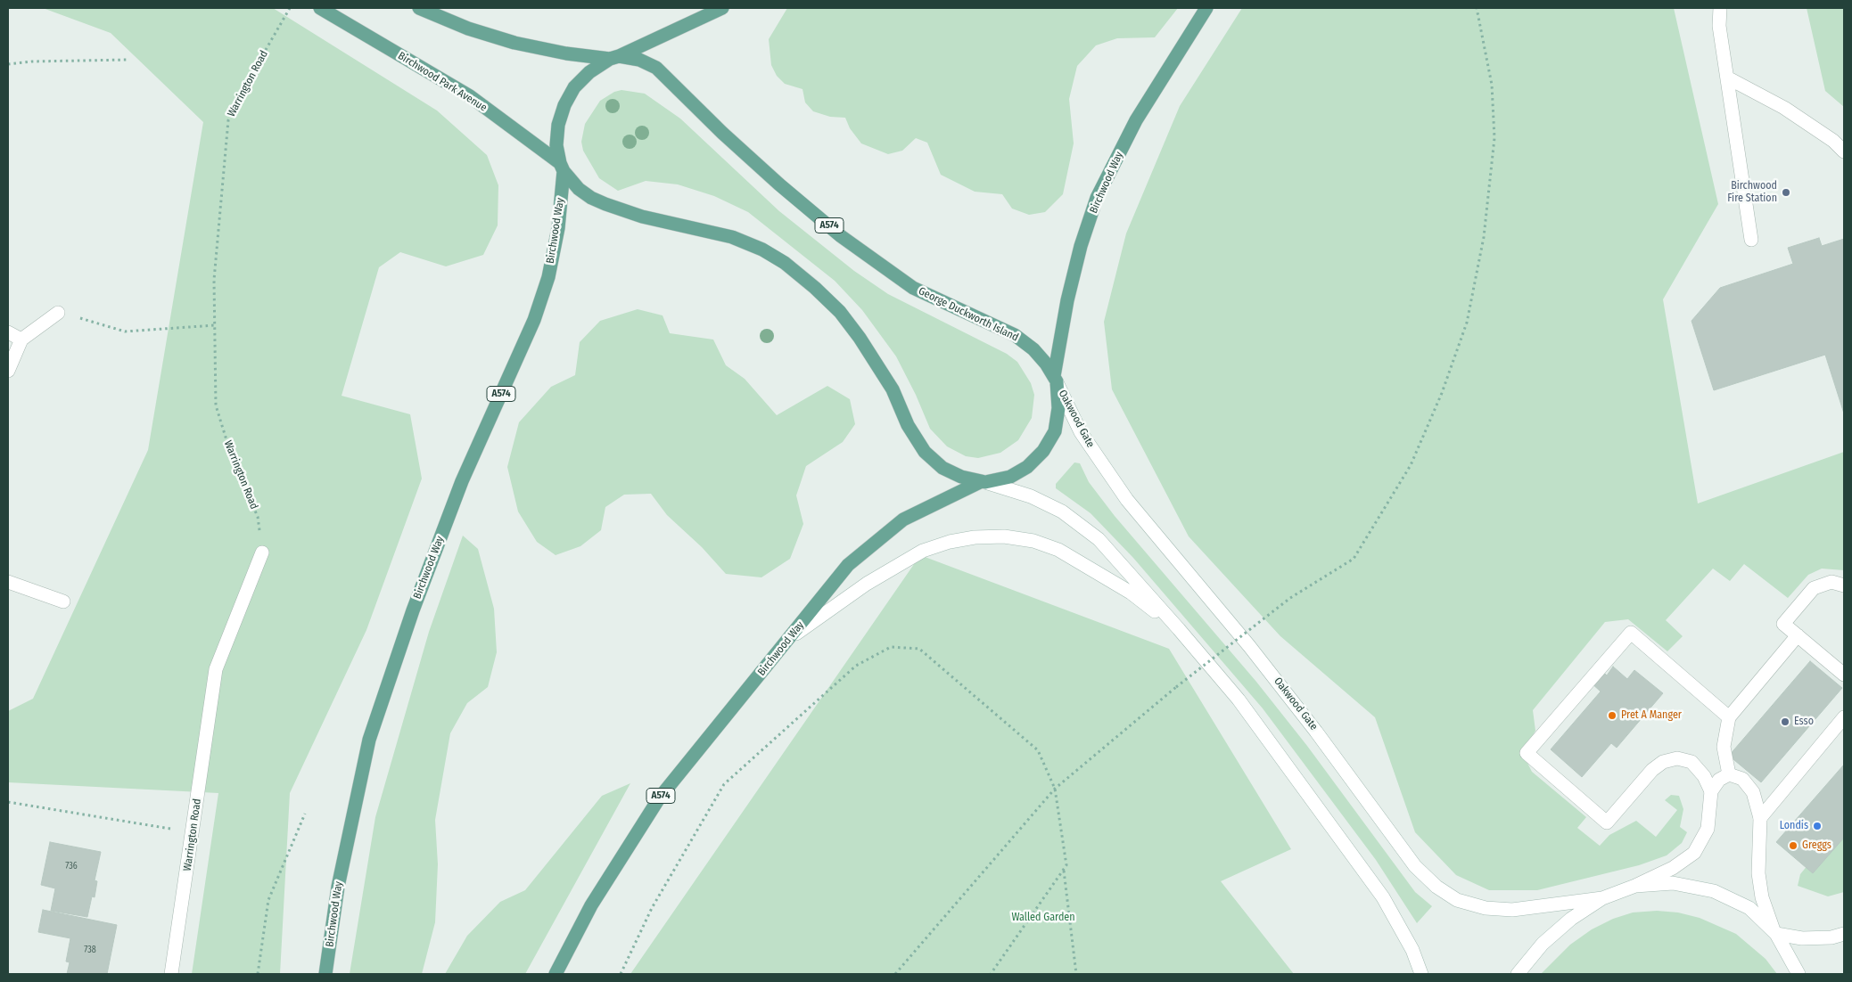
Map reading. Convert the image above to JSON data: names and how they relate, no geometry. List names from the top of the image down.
{
  "streets": {
    "main road": [
      "Birchwood Park Avenue",
      "Birchwood Way",
      "A574",
      "George Duckworth Island"
    ],
    "street": ["Warrington Road", "Oakwood Gate"]
  },
  "crossings": [
    ["Birchwood Park Avenue", "Birchwood Way"],
    ["Birchwood Park Avenue", "A574"],
    ["Birchwood Way", "A574"],
    ["Birchwood Way", "George Duckworth Island"],
    ["Birchwood Way", "Oakwood Gate"],
    ["A574", "George Duckworth Island"],
    ["A574", "Oakwood Gate"],
    ["George Duckworth Island", "Oakwood Gate"]
  ],
  "parks": ["Walled Garden"],
  "places": [
    "Birchwood Fire Station",
    "Pret A Manger",
    "Esso",
    "Londis",
    "Greggs"
  ],
  "house_numbers": ["736", "738"]
}
